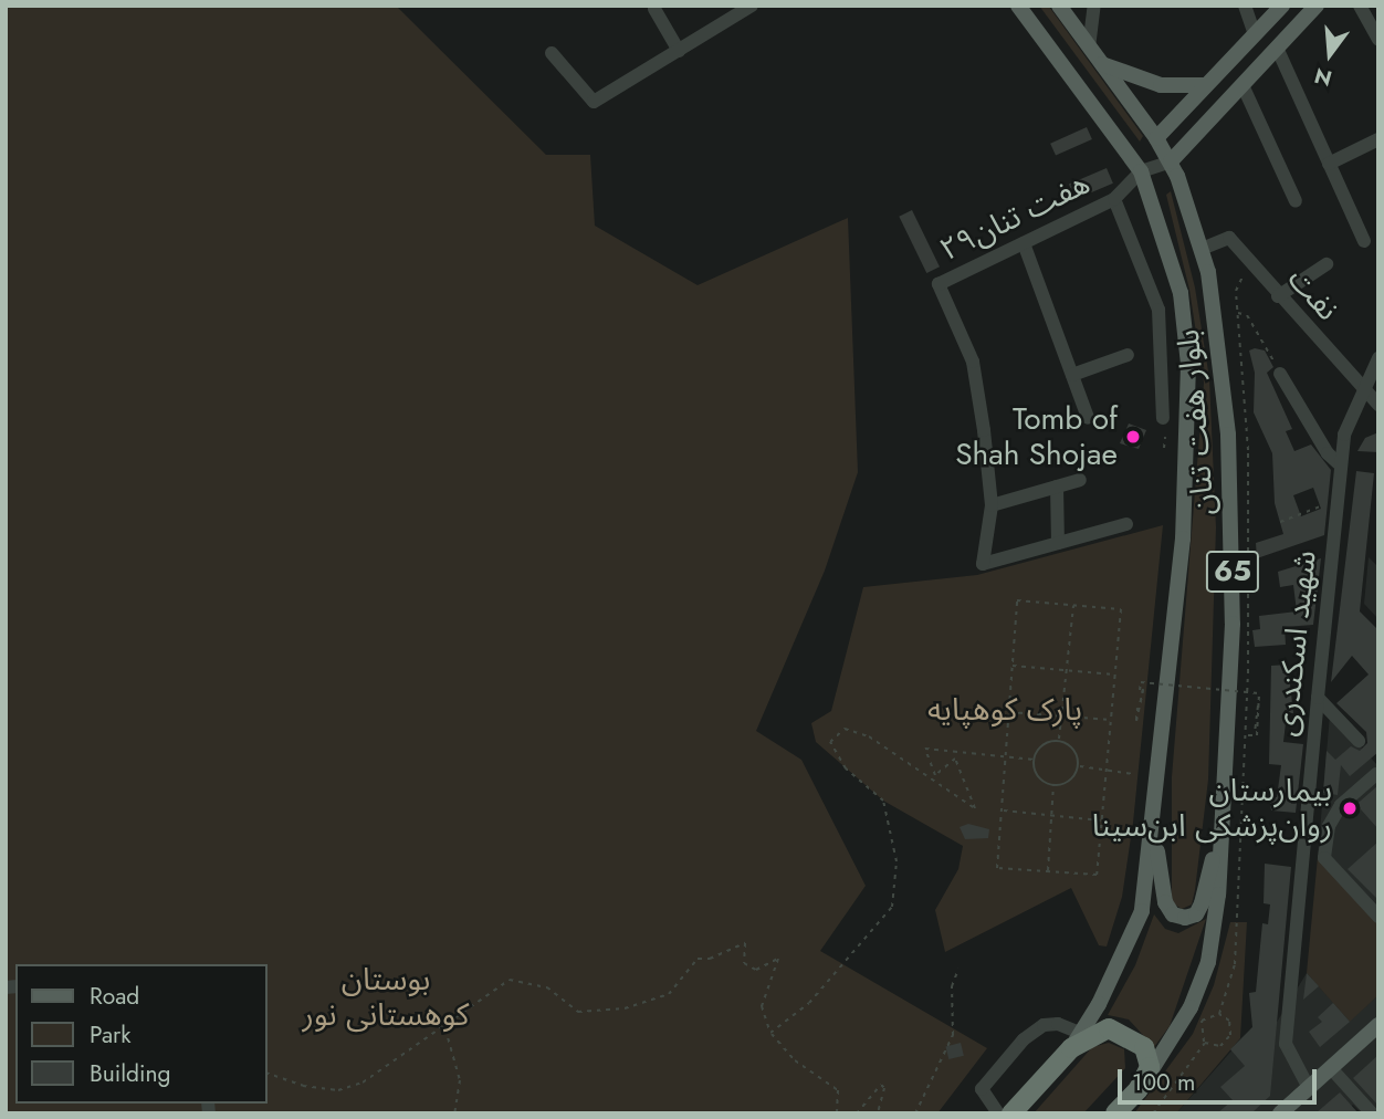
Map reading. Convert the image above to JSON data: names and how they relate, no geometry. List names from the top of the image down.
{
  "streets": {
    "highway": ["65"],
    "main road": ["بلوار هفت تنان"],
    "street": ["هفت تنان۲۹", "نفت", "شهید اسکندری"]
  },
  "crossings": [
    ["نفت", "بلوار هفت تنان"],
    ["نفت", "شهید اسکندری"],
    ["بلوار هفت تنان", "65"]
  ],
  "parks": ["پارک کوهپایه", "بوستان کوهستانی نور"],
  "places": ["Tomb of Shah Shojae", "بیمارستان روان‌پزشکی ابن‌سینا"],
  "legend": ["Road", "Park", "Building"],
  "scale_bar": "100 m",
  "north": "bottom"
}
